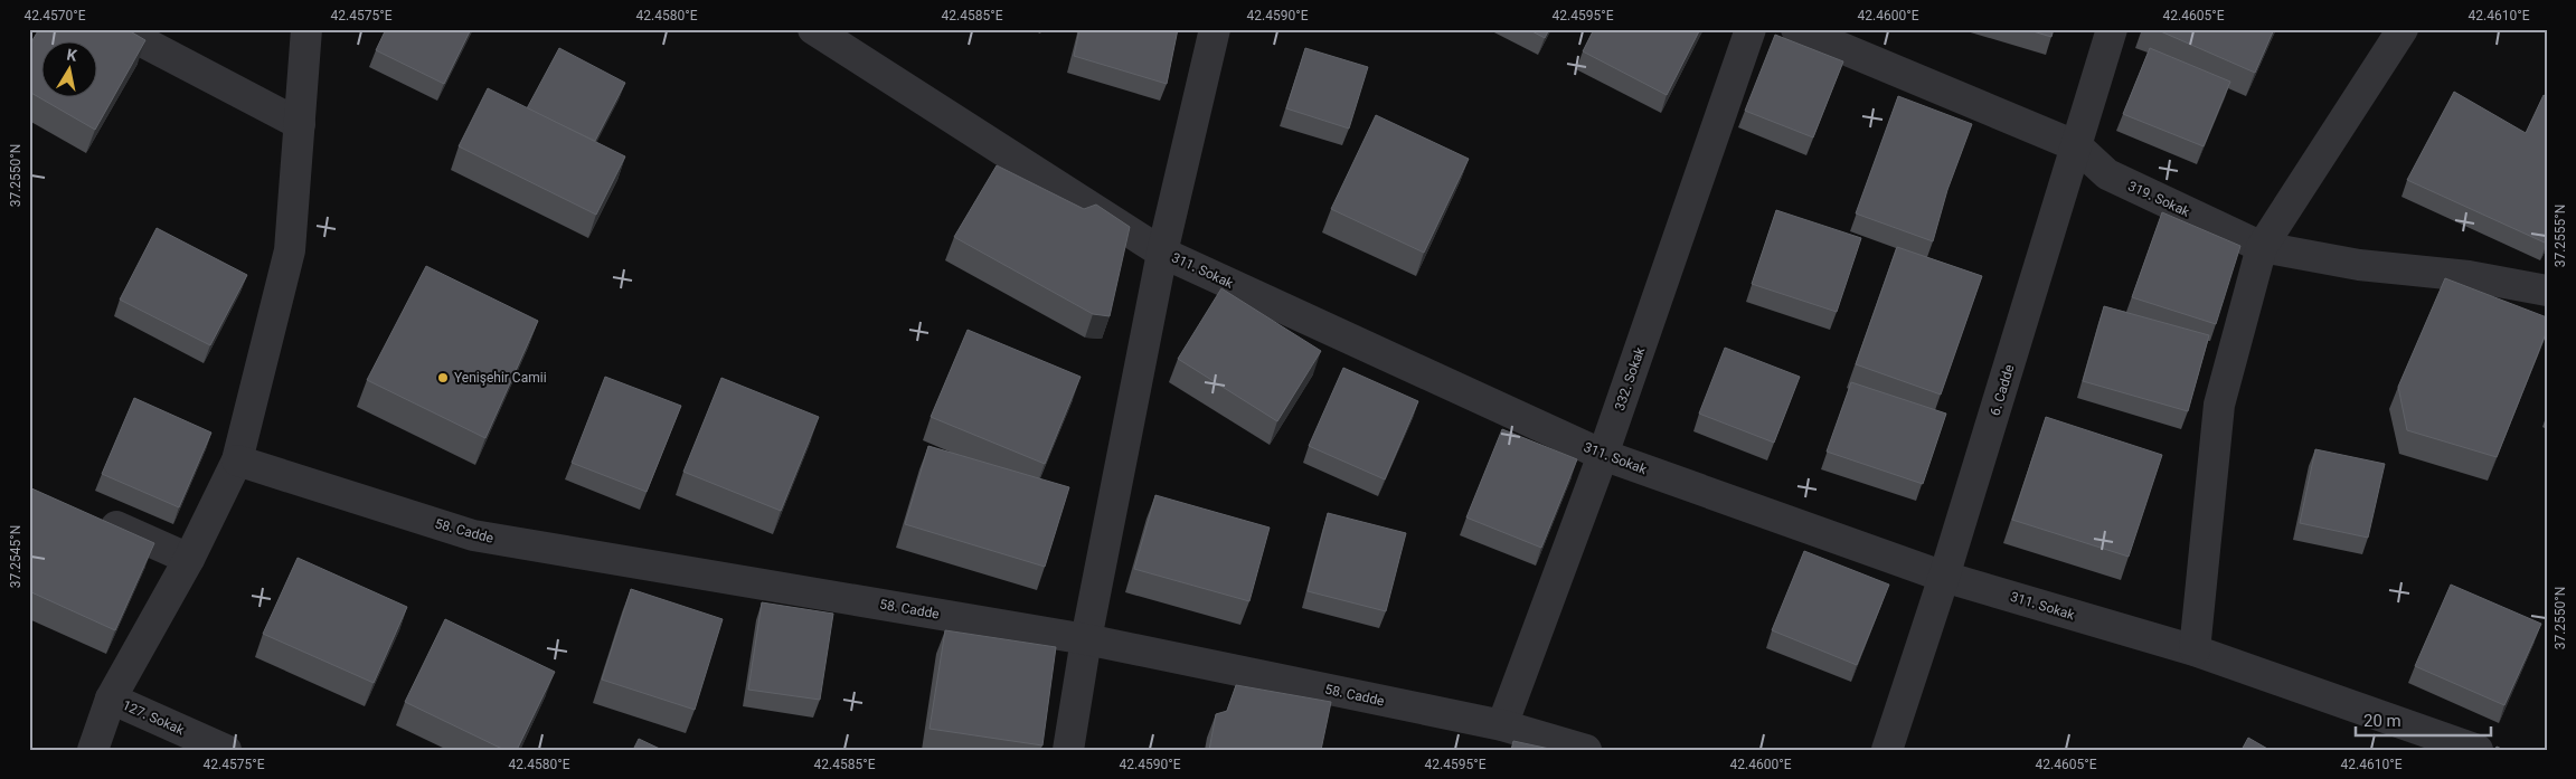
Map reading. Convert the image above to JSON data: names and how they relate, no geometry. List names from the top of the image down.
{
  "streets": {
    "street": [
      "319. Sokak",
      "311. Sokak",
      "332. Sokak",
      "6. Cadde",
      "58. Cadde",
      "127. Sokak"
    ]
  },
  "crossings": [
    ["319. Sokak", "6. Cadde"],
    ["311. Sokak", "332. Sokak"],
    ["311. Sokak", "6. Cadde"],
    ["332. Sokak", "58. Cadde"]
  ],
  "places": ["Yenişehir Camii"],
  "scale_bar": "20 m",
  "north": "top",
  "coordinates": [
    "42.4570°E",
    "42.4575°E",
    "42.4580°E",
    "42.4585°E",
    "42.4590°E",
    "42.4595°E",
    "42.4600°E",
    "42.4605°E",
    "42.4610°E",
    "37.2550°N",
    "37.2555°N",
    "37.2545°N"
  ]
}
